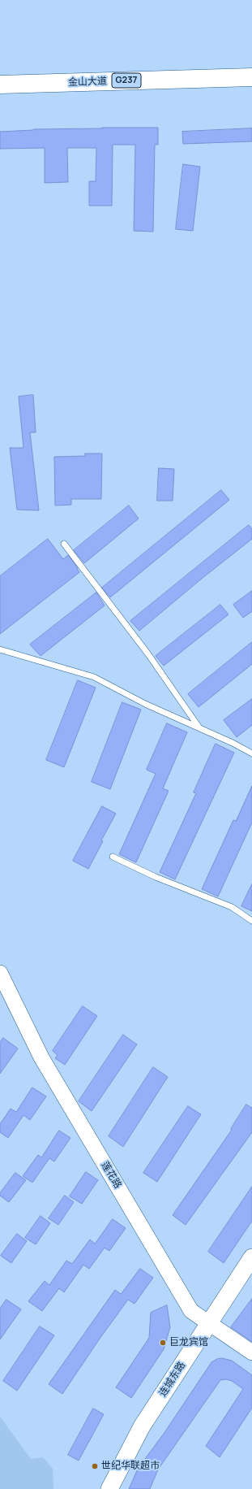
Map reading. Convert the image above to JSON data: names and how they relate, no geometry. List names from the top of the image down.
{
  "streets": {
    "highway": ["G237", "金山大道"],
    "main road": ["莲花路", "连城东路"]
  },
  "crossings": [
    ["莲花路", "连城东路"]
  ],
  "places": ["巨龙宾馆", "世纪华联超市"]
}
